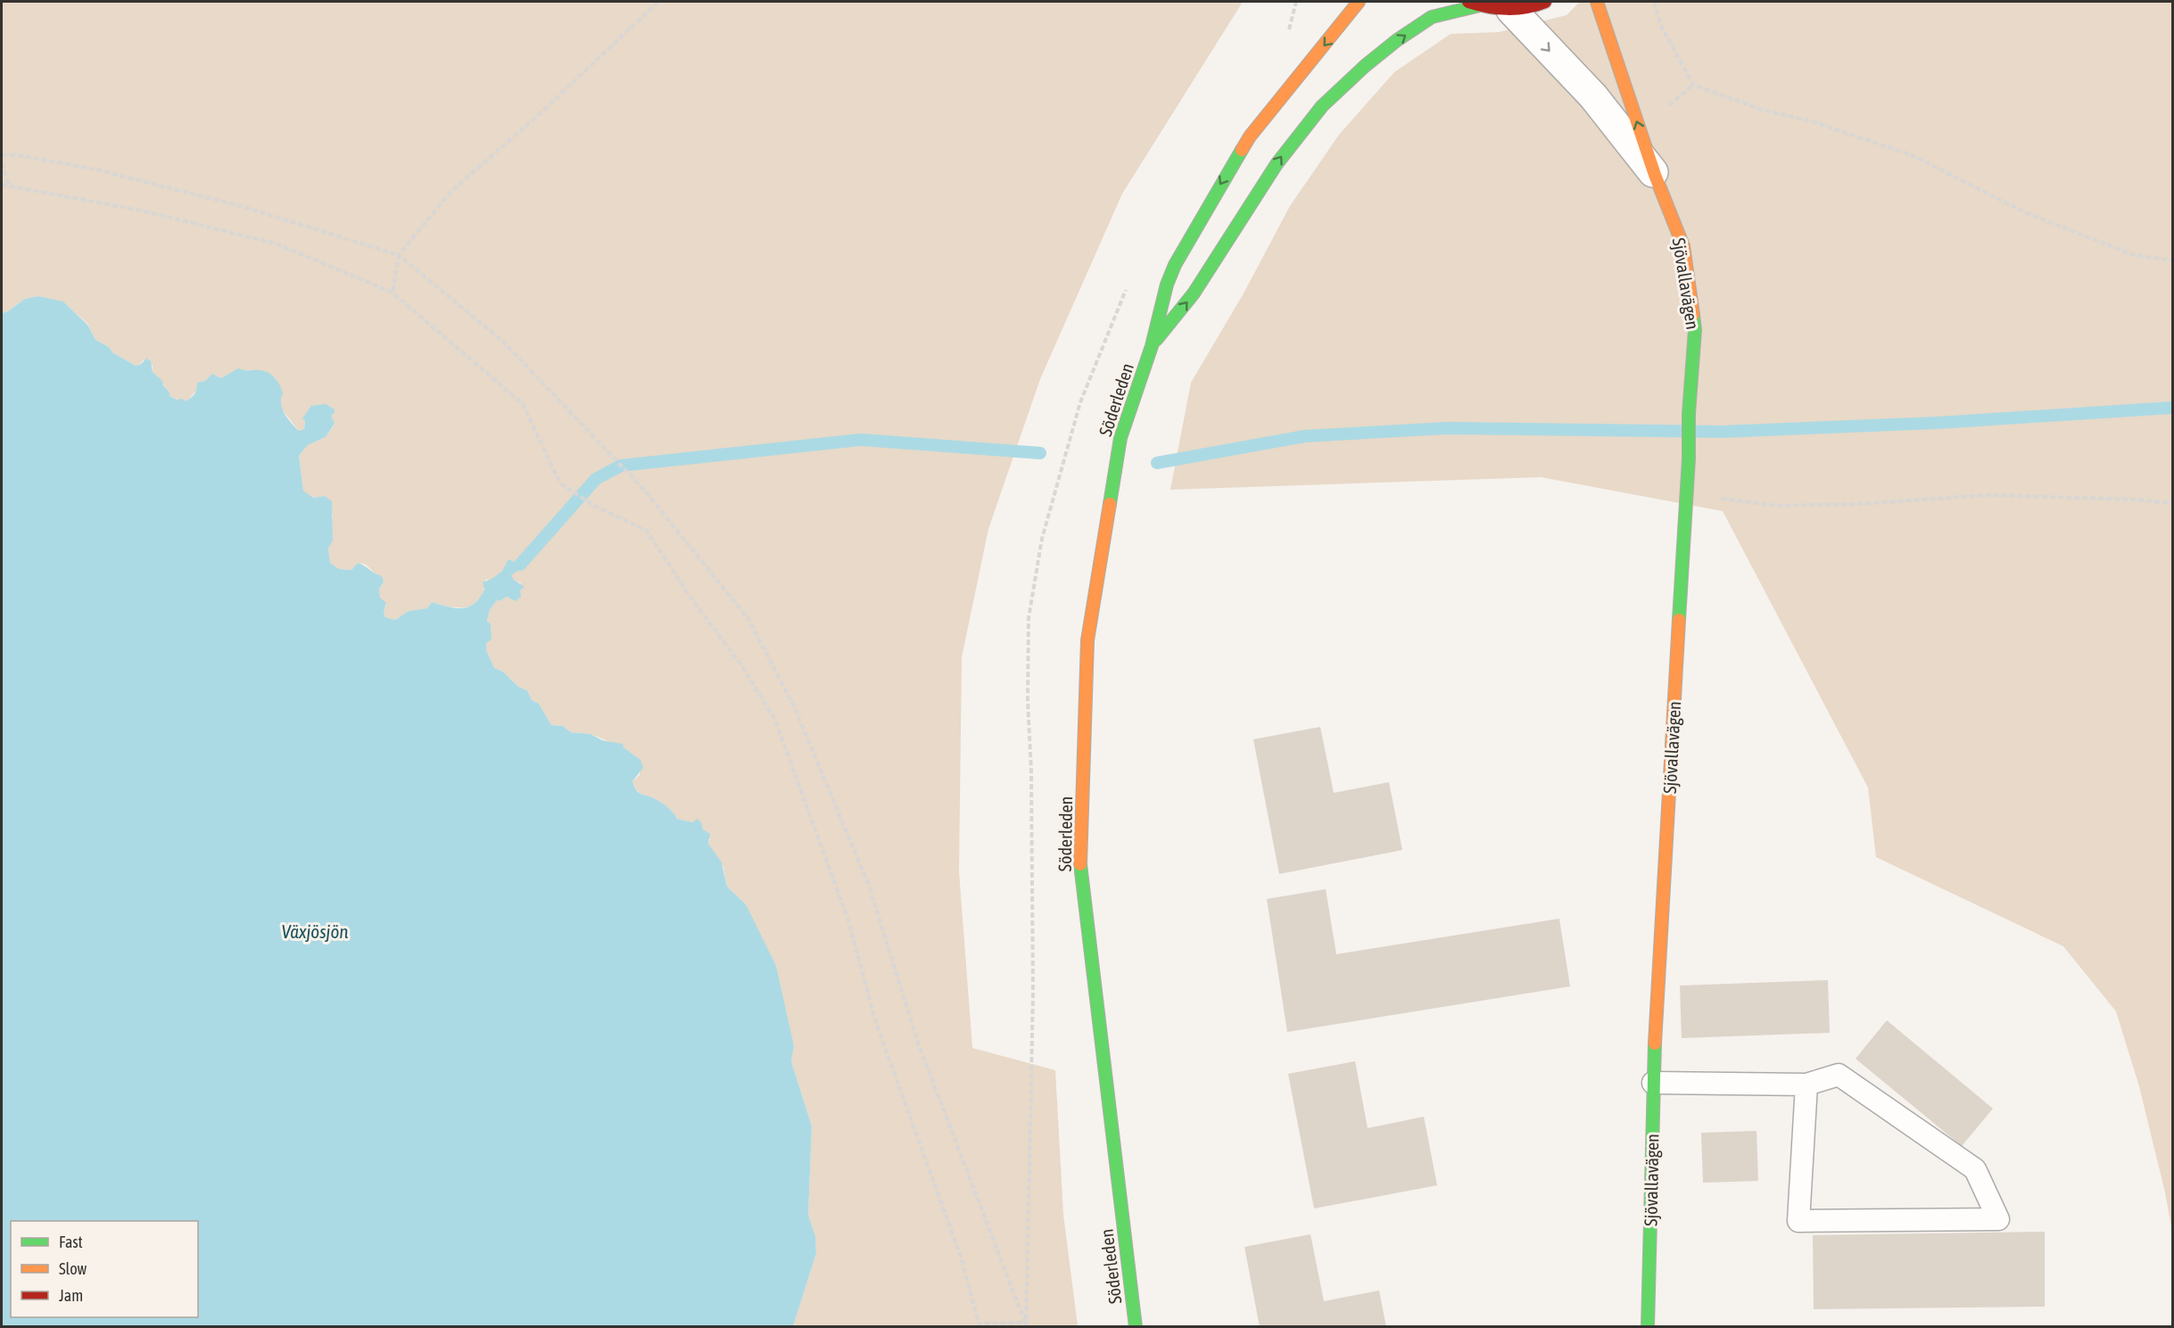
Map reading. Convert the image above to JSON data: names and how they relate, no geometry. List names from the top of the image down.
{
  "streets": {
    "street": ["Sjövallavägen", "Söderleden"]
  },
  "water": ["Växjösjön"],
  "legend": ["Fast", "Slow", "Jam"]
}
